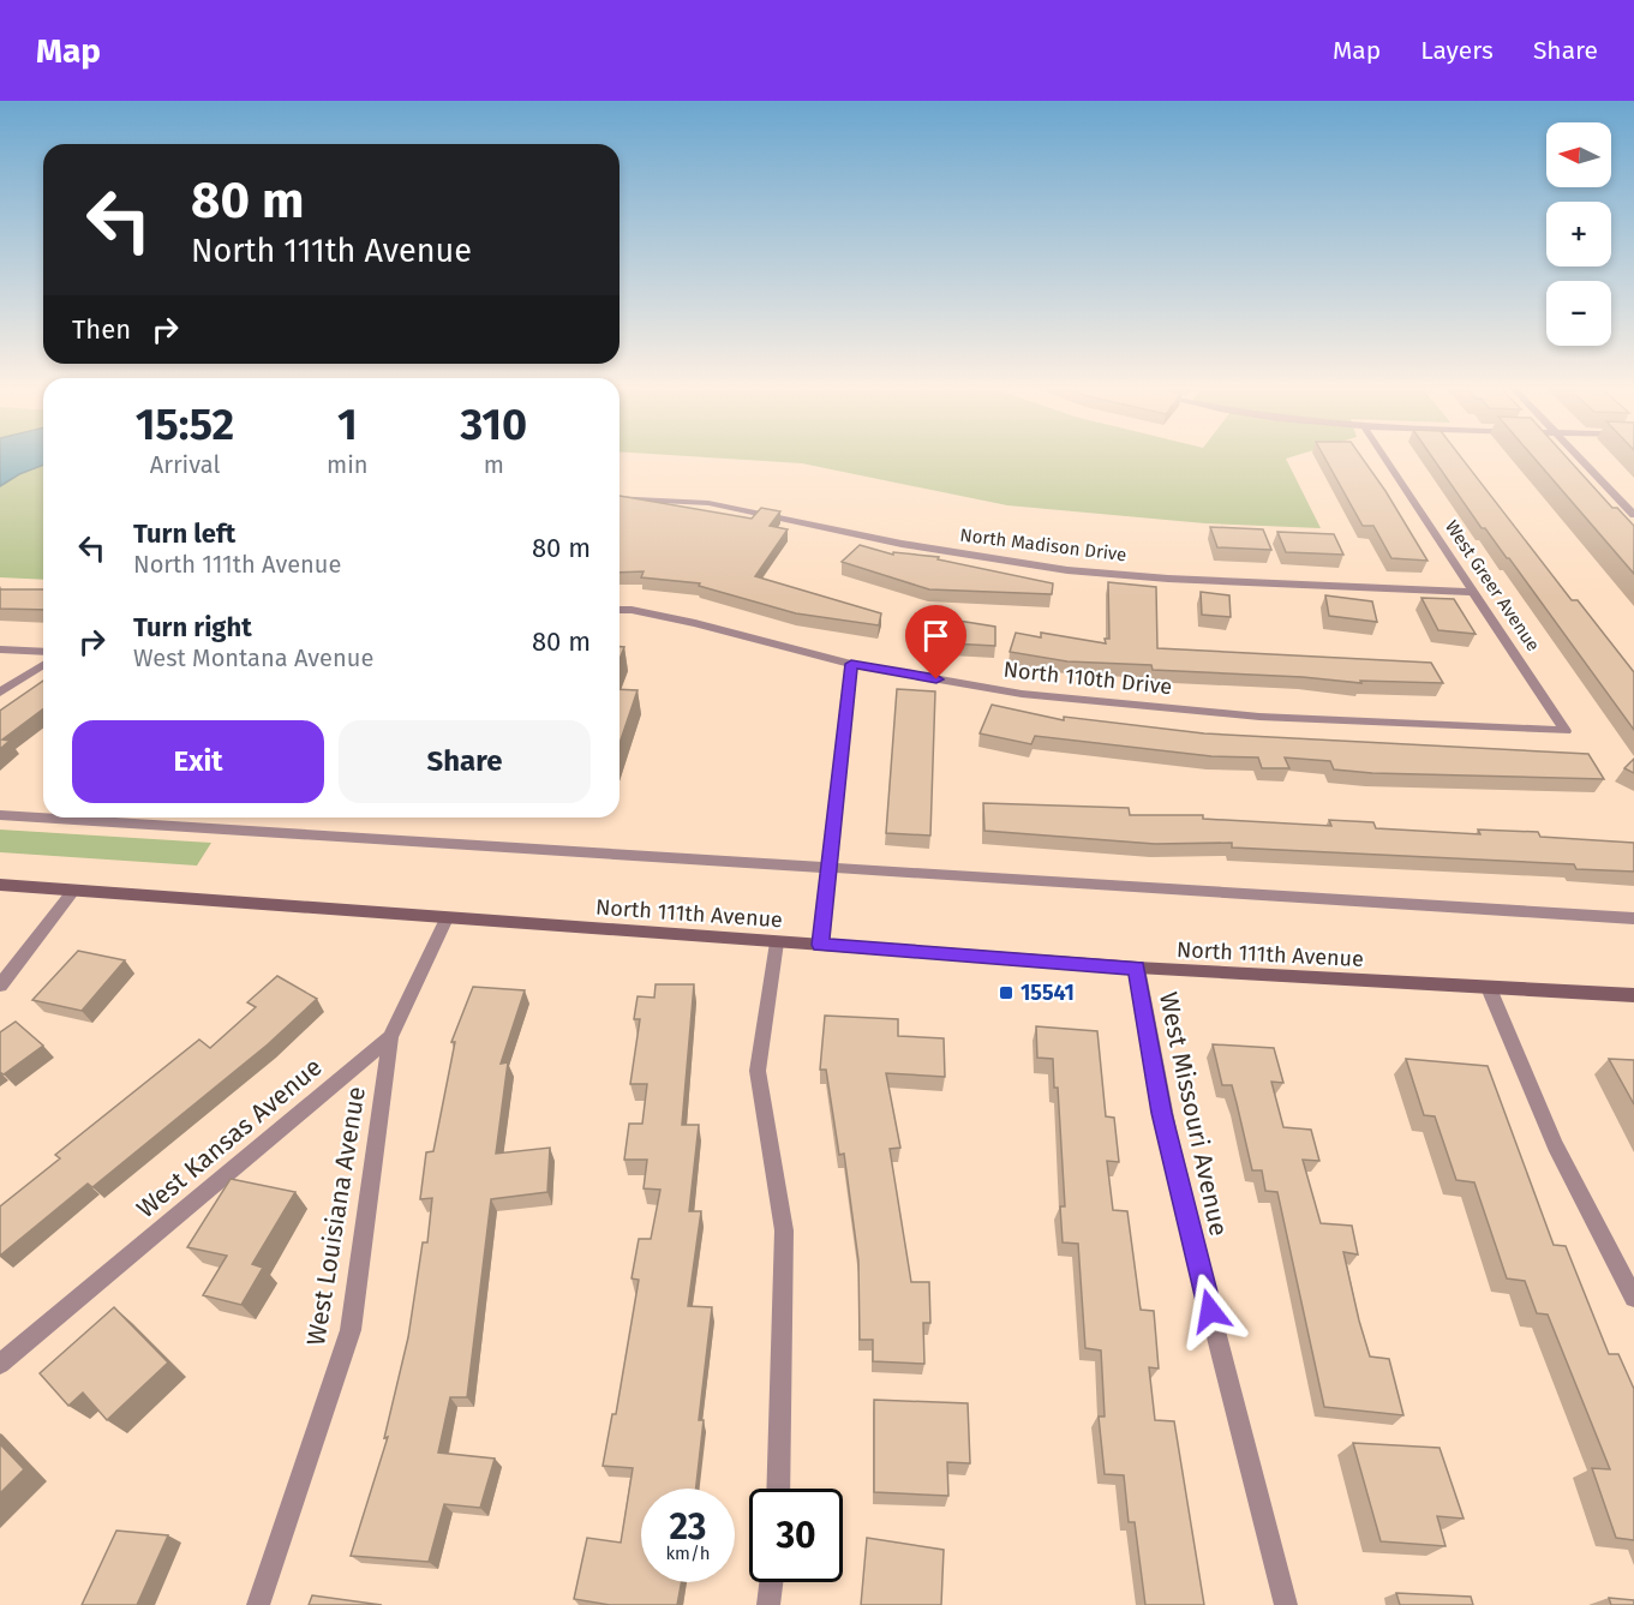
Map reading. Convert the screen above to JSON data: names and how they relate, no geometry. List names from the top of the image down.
{
  "streets": {
    "street": [
      "North Madison Drive",
      "West Greer Avenue",
      "North 110th Drive",
      "North 111th Avenue",
      "West Missouri Avenue",
      "West Kansas Avenue",
      "West Louisiana Avenue"
    ]
  },
  "crossings": [
    ["North Madison Drive", "West Greer Avenue"],
    ["West Greer Avenue", "North 110th Drive"],
    ["North 111th Avenue", "West Missouri Avenue"],
    ["North 111th Avenue", "West Kansas Avenue"],
    ["West Kansas Avenue", "West Louisiana Avenue"]
  ],
  "places": {
    "transit": ["15541"]
  },
  "north": "left",
  "page": {
    "header": "Map",
    "nav": ["Map", "Layers", "Share"],
    "map_buttons": ["+", "−"],
    "turn": ["80 m", "North 111th Avenue"],
    "then": "Then",
    "eta": [
      "15:52",
      "Arrival",
      "1",
      "min",
      "310",
      "m"
    ],
    "list": [
      {
        "name": "Turn left",
        "note": "North 111th Avenue",
        "value": "80 m"
      },
      {
        "name": "Turn right",
        "note": "West Montana Avenue",
        "value": "80 m"
      }
    ],
    "buttons": ["Exit", "Share"],
    "speed": "23 km/h",
    "limit": "30"
  }
}
